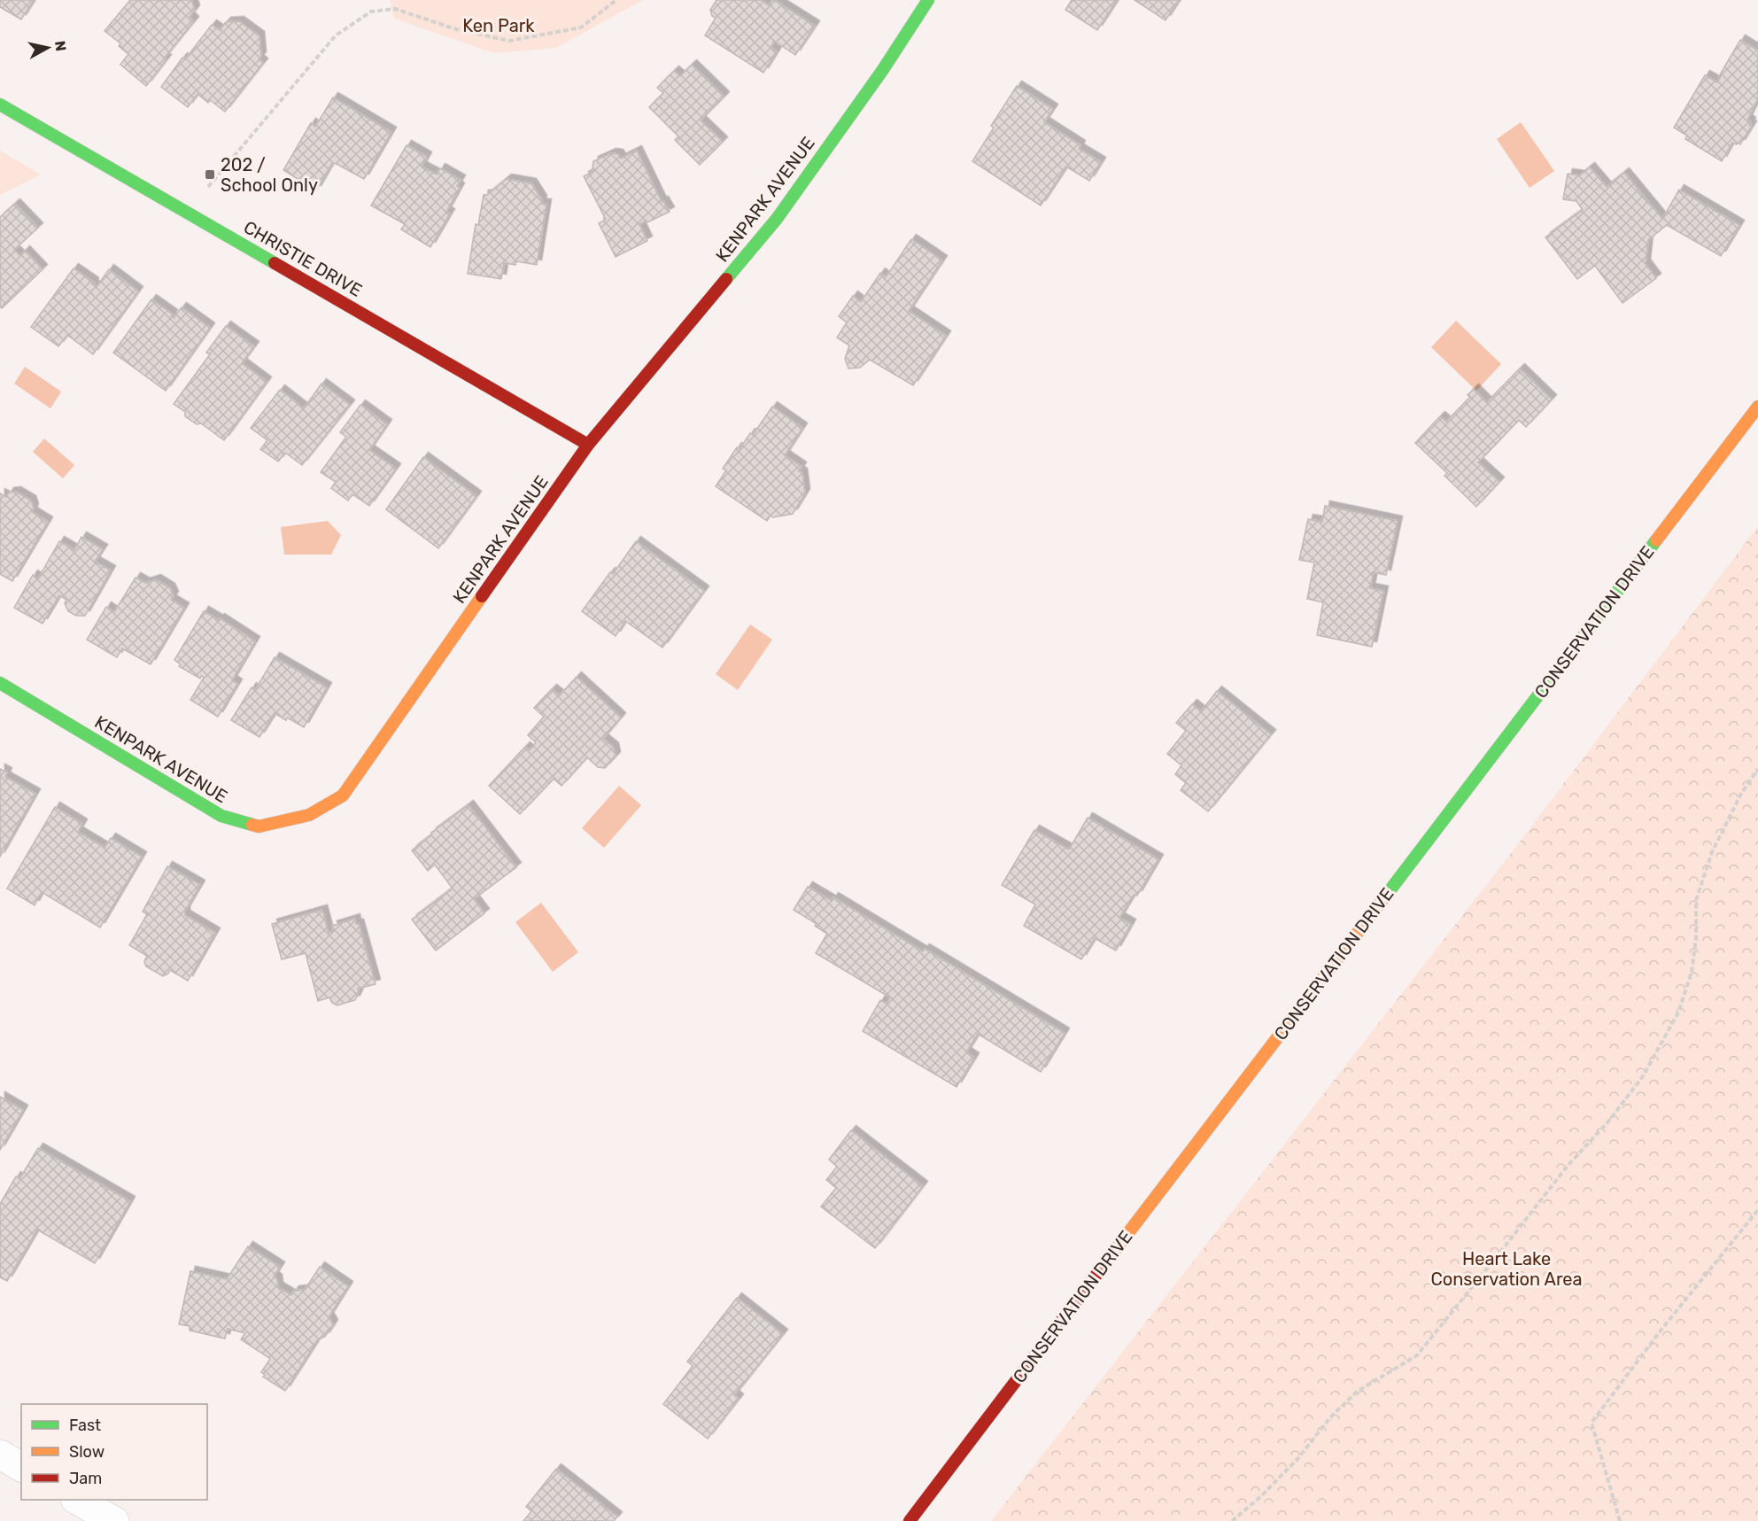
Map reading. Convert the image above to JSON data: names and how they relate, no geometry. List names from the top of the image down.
{
  "streets": {
    "street": ["KENPARK AVENUE", "CHRISTIE DRIVE", "CONSERVATION DRIVE"]
  },
  "crossings": [
    ["KENPARK AVENUE", "CHRISTIE DRIVE"]
  ],
  "parks": ["Ken Park", "Heart Lake Conservation Area"],
  "places": {
    "transit": ["202 / School Only"]
  },
  "legend": ["Fast", "Slow", "Jam"],
  "north": "right"
}
